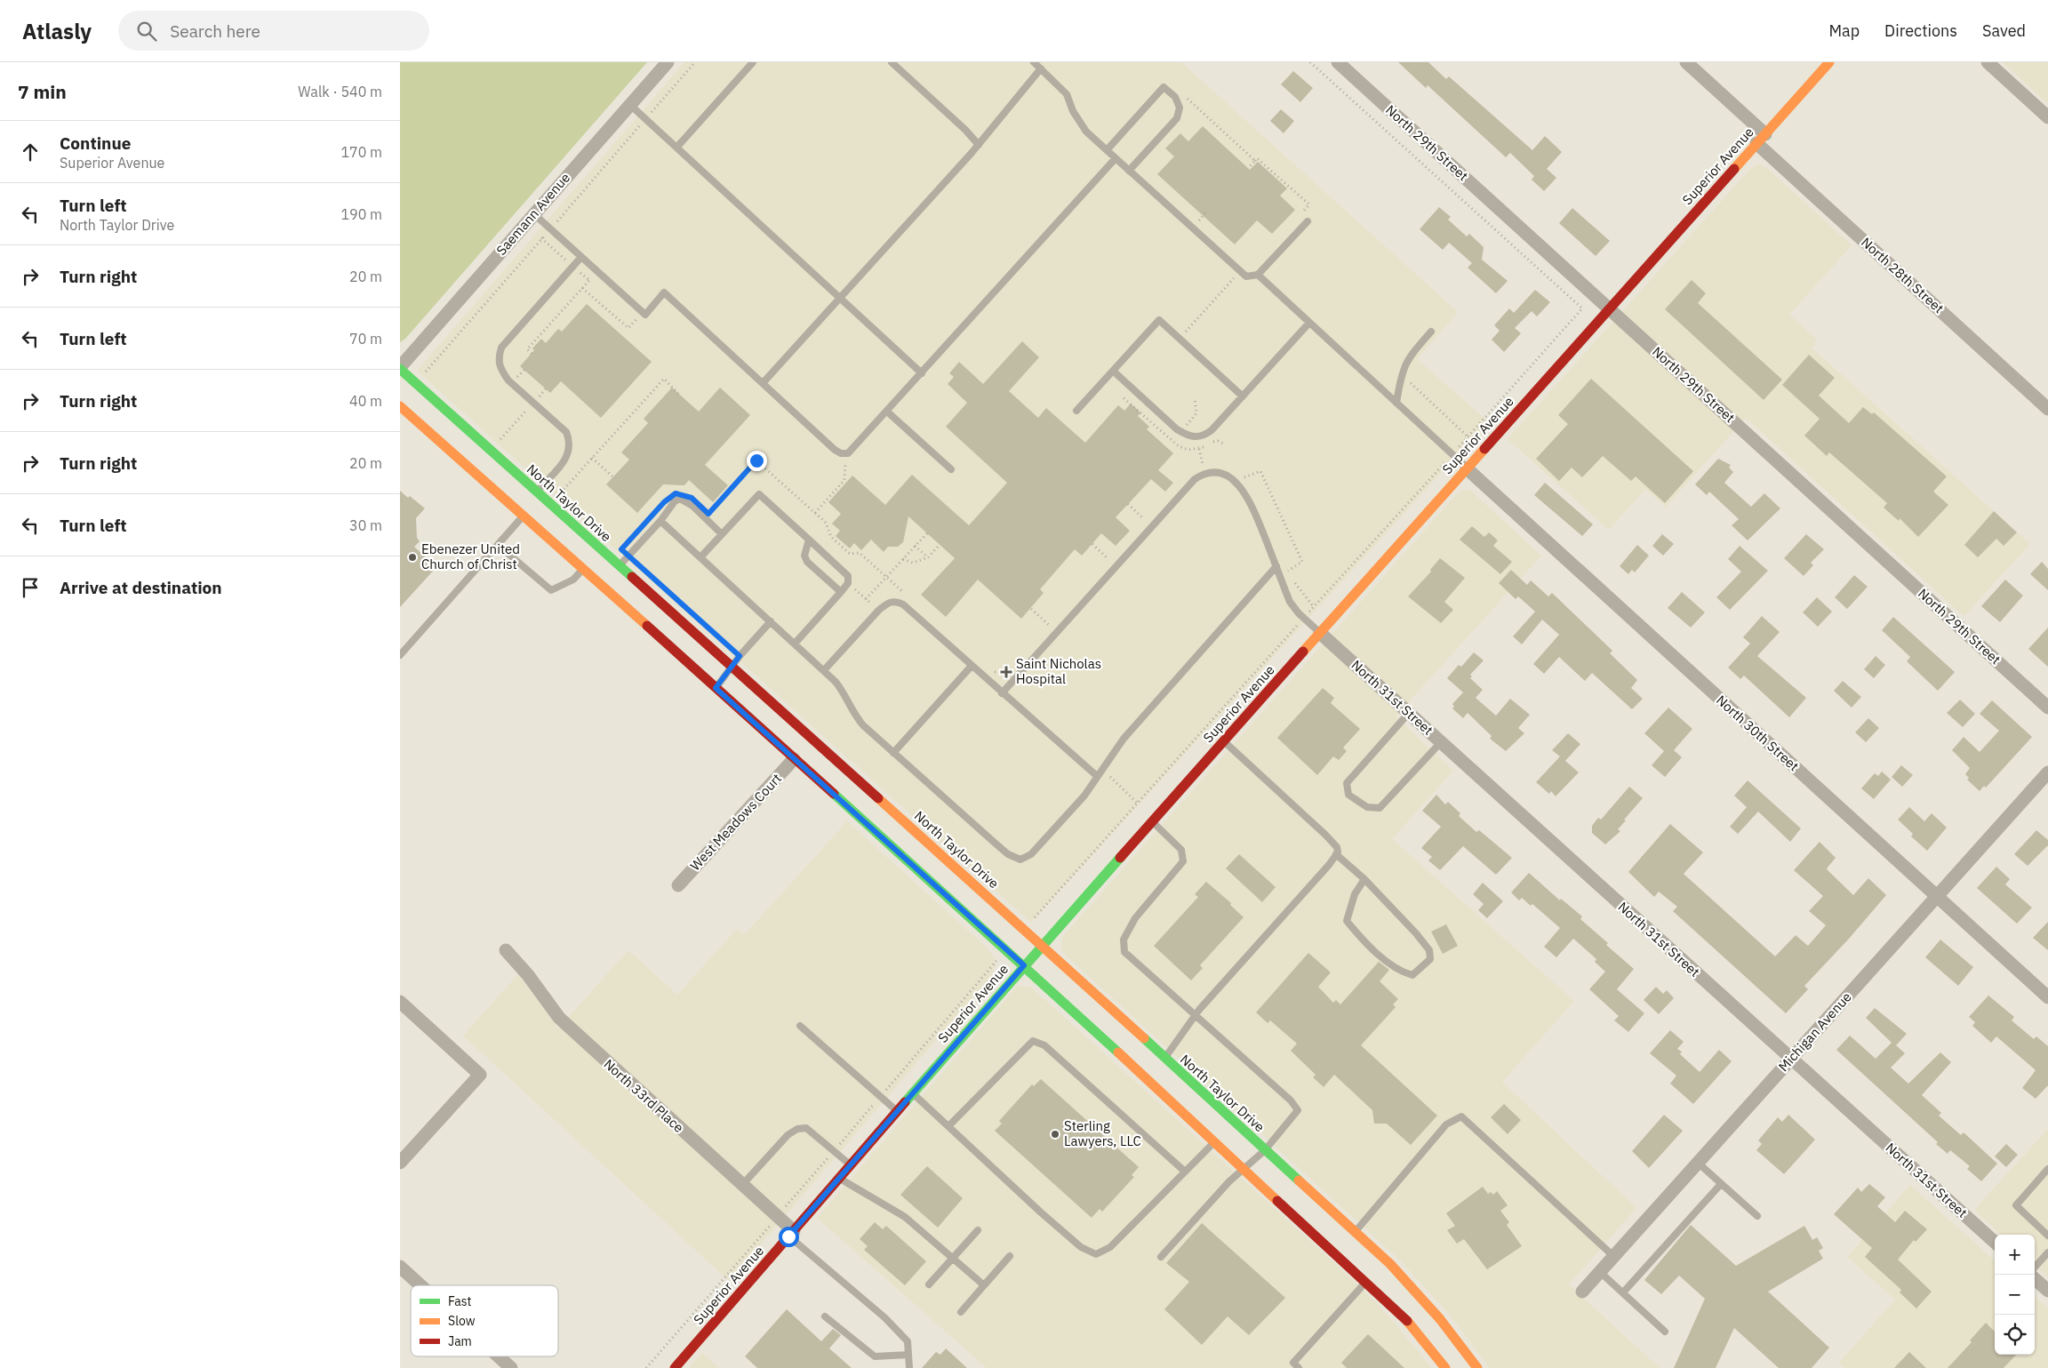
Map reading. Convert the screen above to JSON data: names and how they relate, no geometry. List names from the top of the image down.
{
  "streets": {
    "main road": ["Superior Avenue", "North Taylor Drive"],
    "street": [
      "North 29th Street",
      "Saemann Avenue",
      "North 28th Street",
      "North 31st Street",
      "North 30th Street",
      "West Meadows Court",
      "Michigan Avenue",
      "North 33rd Place"
    ]
  },
  "crossings": [
    ["North 29th Street", "Superior Avenue"],
    ["Superior Avenue", "North 28th Street"],
    ["Superior Avenue", "North Taylor Drive"],
    ["Superior Avenue", "North 31st Street"],
    ["Superior Avenue", "North 30th Street"],
    ["Superior Avenue", "North 33rd Place"],
    ["Saemann Avenue", "North Taylor Drive"],
    ["North 31st Street", "Michigan Avenue"],
    ["North 30th Street", "Michigan Avenue"]
  ],
  "places": {
    "other": ["Ebenezer United Church of Christ", "Sterling Lawyers, LLC"],
    "health": ["Saint Nicholas Hospital"]
  },
  "legend": ["Fast", "Slow", "Jam"],
  "page": {
    "header": "Atlasly",
    "search": "Search here",
    "nav": ["Map", "Directions", "Saved"],
    "heading": ["7 min", "Walk · 540 m"],
    "list": [
      ["Continue", "Superior Avenue", "170 m"],
      ["Turn left", "North Taylor Drive", "190 m"],
      ["Turn right", "20 m"],
      ["Turn left", "70 m"],
      ["Turn right", "40 m"],
      ["Turn right", "20 m"],
      ["Turn left", "30 m"],
      "Arrive at destination"
    ],
    "map_buttons": ["+", "−"]
  }
}
